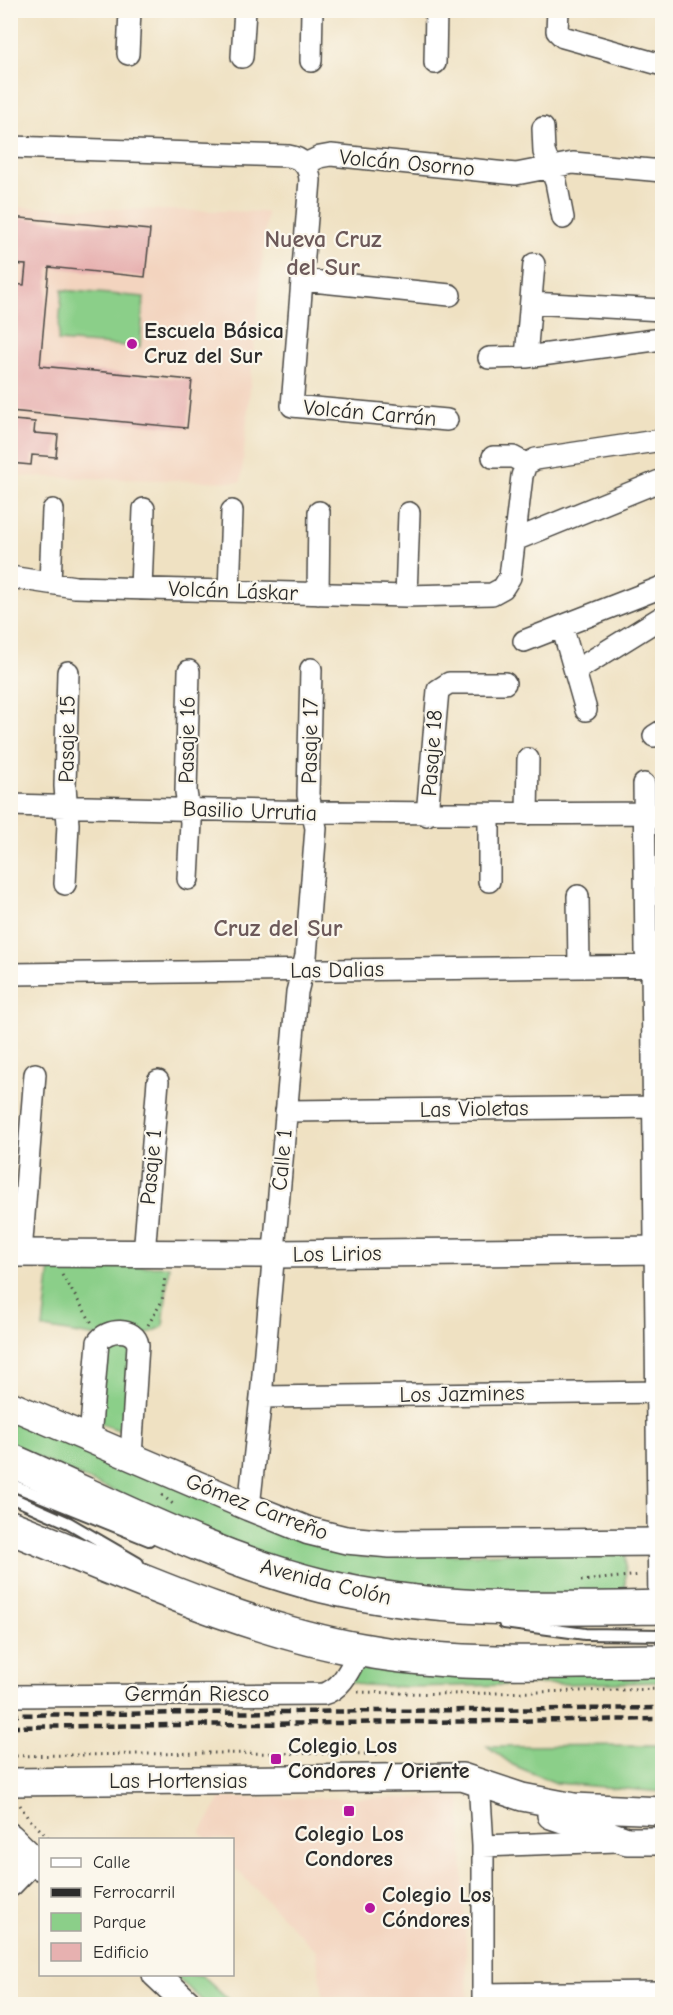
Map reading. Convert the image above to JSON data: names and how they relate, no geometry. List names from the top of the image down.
{
  "streets": {
    "main road": ["Avenida Colón"],
    "street": [
      "Volcán Osorno",
      "Volcán Carrán",
      "Volcán Láskar",
      "Pasaje 15",
      "Pasaje 16",
      "Pasaje 17",
      "Pasaje 18",
      "Basilio Urrutia",
      "Las Dalias",
      "Las Violetas",
      "Calle 1",
      "Pasaje 1",
      "Los Lirios",
      "Los Jazmines",
      "Gómez Carreño",
      "Germán Riesco",
      "Las Hortensias"
    ]
  },
  "crossings": [
    ["Pasaje 15", "Basilio Urrutia"],
    ["Pasaje 16", "Basilio Urrutia"],
    ["Pasaje 17", "Basilio Urrutia"],
    ["Pasaje 17", "Calle 1"],
    ["Pasaje 18", "Basilio Urrutia"],
    ["Basilio Urrutia", "Calle 1"],
    ["Las Dalias", "Calle 1"],
    ["Las Violetas", "Calle 1"],
    ["Calle 1", "Los Lirios"],
    ["Calle 1", "Los Jazmines"],
    ["Calle 1", "Gómez Carreño"],
    ["Pasaje 1", "Los Lirios"]
  ],
  "districts": ["Nueva Cruz del Sur", "Cruz del Sur"],
  "places": {
    "other": ["Escuela Básica Cruz del Sur", "Colegio Los Cóndores"],
    "transit": ["Colegio Los Condores / Oriente", "Colegio Los Condores"]
  },
  "legend": [
    "Calle",
    "Ferrocarril",
    "Parque",
    "Edificio"
  ]
}
